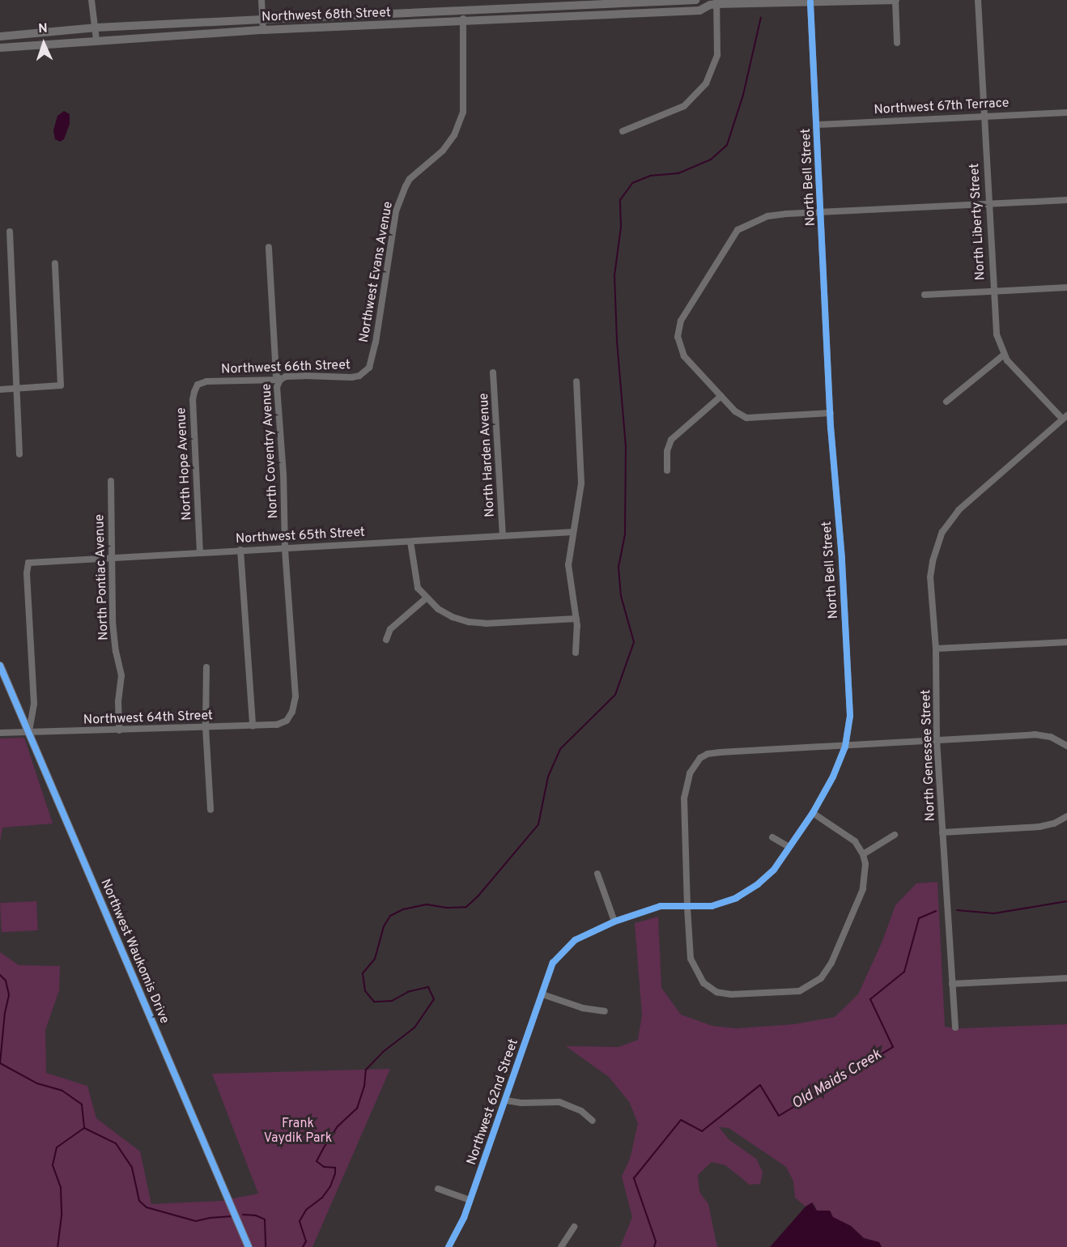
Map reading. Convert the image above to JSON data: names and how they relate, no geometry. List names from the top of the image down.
{
  "streets": {
    "main road": ["Northwest 68th Street", "Northwest Waukomis Drive"],
    "street": [
      "Northwest 67th Terrace",
      "North Bell Street",
      "North Liberty Street",
      "Northwest Evans Avenue",
      "Northwest 66th Street",
      "North Coventry Avenue",
      "North Harden Avenue",
      "North Hope Avenue",
      "Northwest 65th Street",
      "North Pontiac Avenue",
      "Northwest 64th Street",
      "North Genessee Street",
      "Northwest 62nd Street"
    ]
  },
  "crossings": [
    ["Northwest 68th Street", "North Bell Street"],
    ["Northwest 68th Street", "Northwest Evans Avenue"],
    ["Northwest 67th Terrace", "North Bell Street"],
    ["Northwest 67th Terrace", "North Liberty Street"],
    ["North Bell Street", "Northwest 62nd Street"],
    ["North Liberty Street", "North Genessee Street"],
    ["Northwest Evans Avenue", "Northwest 66th Street"],
    ["Northwest 66th Street", "North Coventry Avenue"],
    ["Northwest 66th Street", "North Hope Avenue"],
    ["North Coventry Avenue", "Northwest 65th Street"],
    ["North Coventry Avenue", "Northwest 64th Street"],
    ["North Harden Avenue", "Northwest 65th Street"],
    ["North Hope Avenue", "Northwest 65th Street"],
    ["Northwest 65th Street", "North Pontiac Avenue"],
    ["Northwest 65th Street", "Northwest 64th Street"],
    ["Northwest 65th Street", "Northwest Waukomis Drive"],
    ["North Pontiac Avenue", "Northwest 64th Street"],
    ["Northwest 64th Street", "Northwest Waukomis Drive"]
  ],
  "water": ["Old Maids Creek"],
  "parks": ["Frank Vaydik Park"],
  "north": "top"
}
